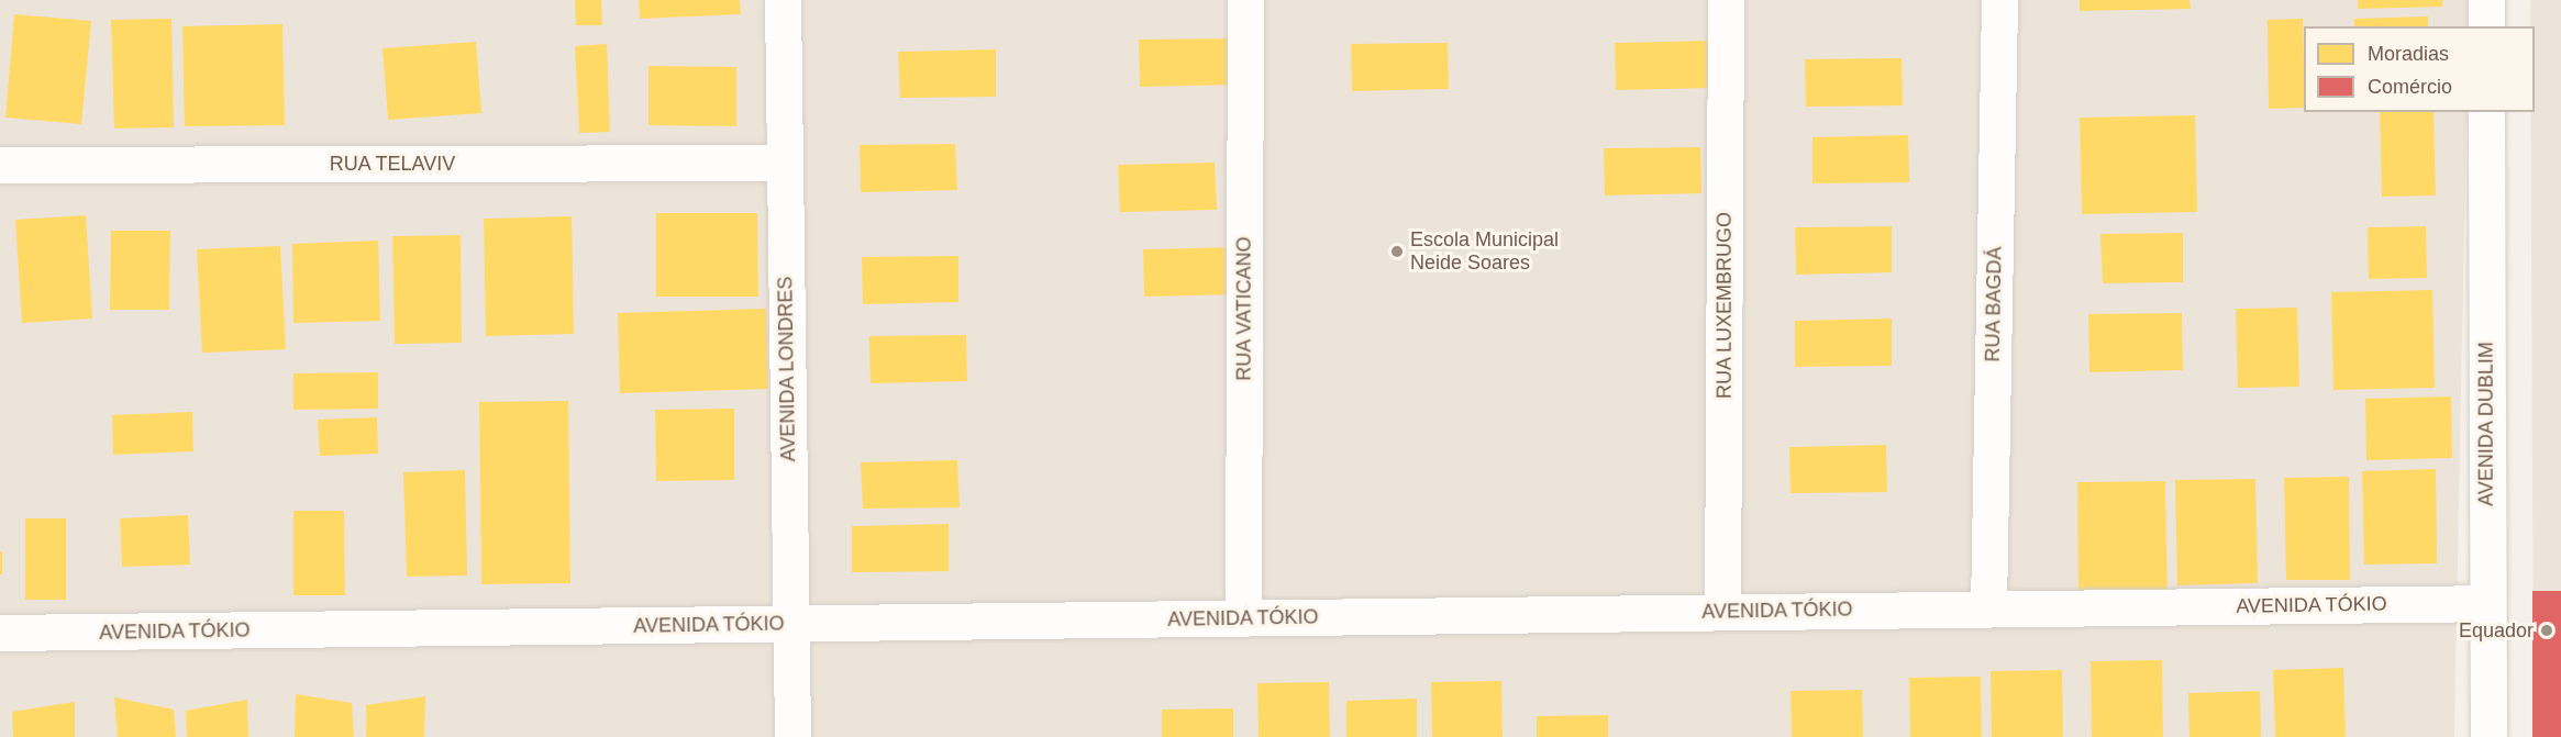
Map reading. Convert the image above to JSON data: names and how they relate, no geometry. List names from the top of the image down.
{
  "streets": {
    "street": [
      "RUA TELAVIV",
      "RUA BAGDÁ",
      "RUA LUXEMBRUGO",
      "RUA VATICANO",
      "AVENIDA LONDRES",
      "AVENIDA DUBLIM",
      "AVENIDA TÓKIO"
    ]
  },
  "crossings": [
    ["RUA TELAVIV", "AVENIDA LONDRES"],
    ["RUA BAGDÁ", "AVENIDA TÓKIO"],
    ["RUA LUXEMBRUGO", "AVENIDA TÓKIO"],
    ["RUA VATICANO", "AVENIDA TÓKIO"],
    ["AVENIDA LONDRES", "AVENIDA TÓKIO"],
    ["AVENIDA DUBLIM", "AVENIDA TÓKIO"]
  ],
  "places": ["Escola Municipal Neide Soares", "Equador"],
  "legend": ["Moradias", "Comércio"]
}
